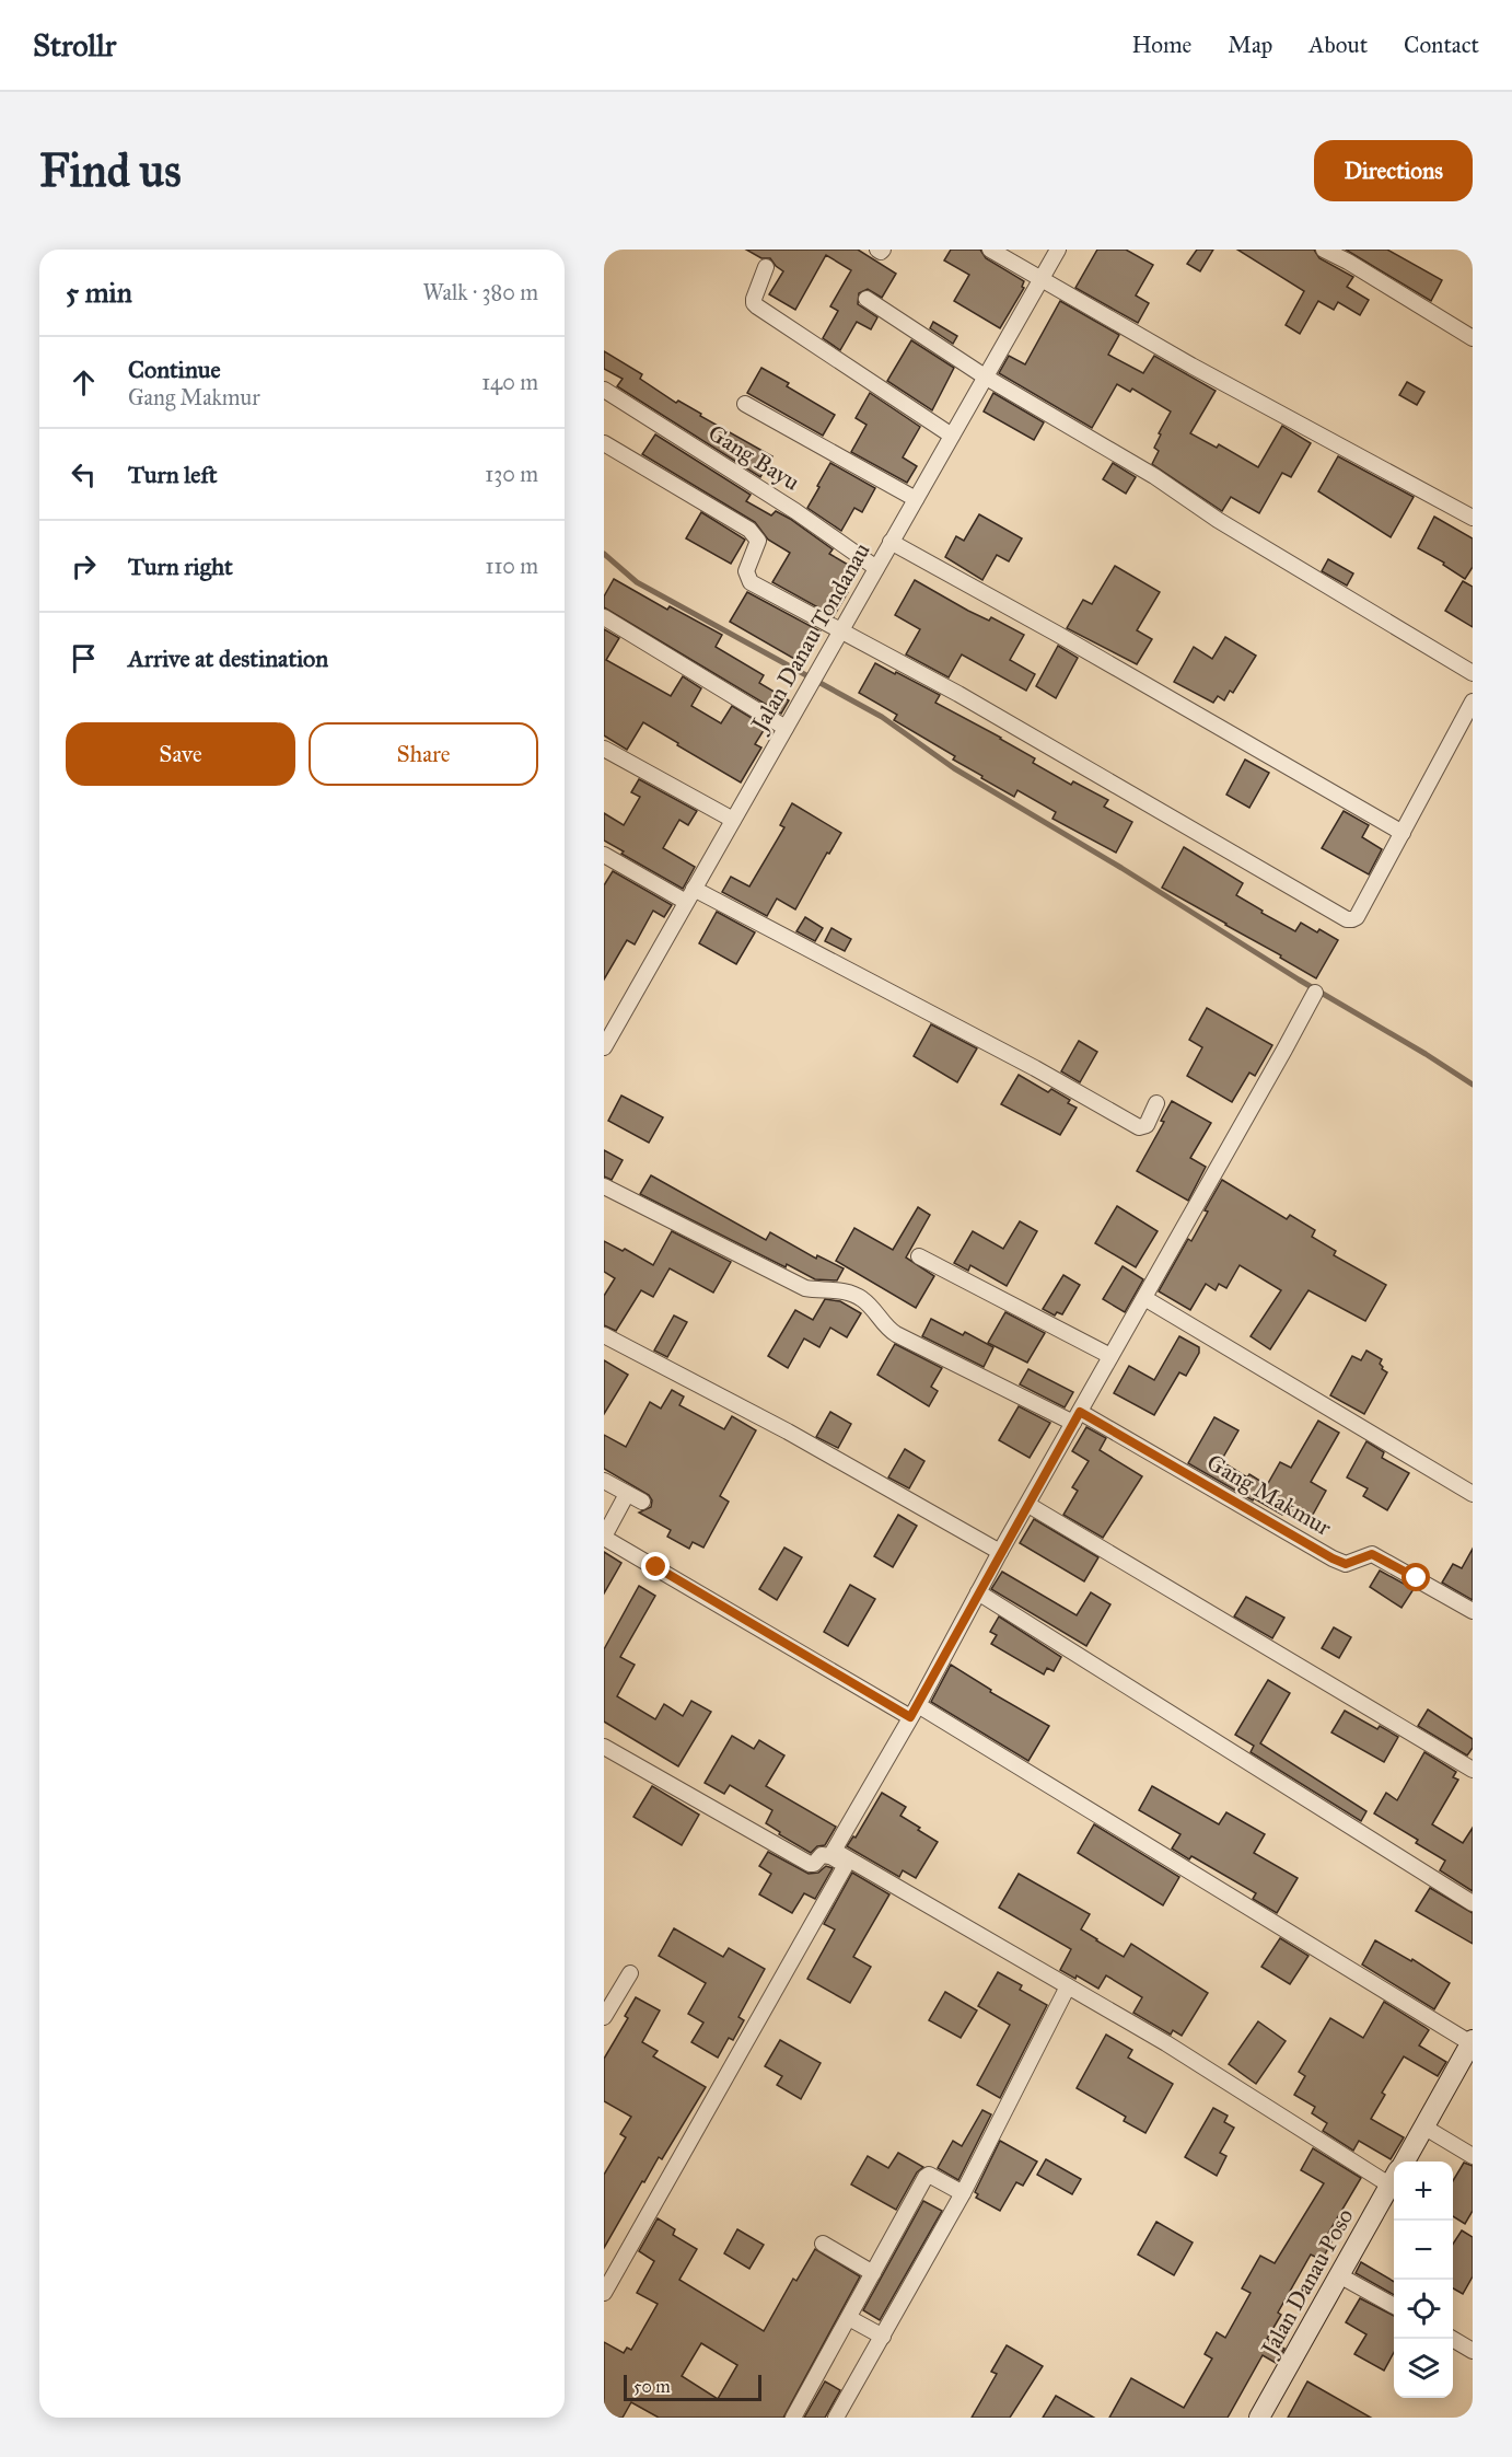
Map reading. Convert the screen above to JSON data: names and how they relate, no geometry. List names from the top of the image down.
{
  "streets": {
    "street": [
      "Gang Bayu",
      "Jalan Danau Tondanau",
      "Gang Makmur",
      "Jalan Danau Poso"
    ]
  },
  "crossings": [
    ["Gang Bayu", "Jalan Danau Tondanau"]
  ],
  "scale_bar": "50 m",
  "page": {
    "header": "Strollr",
    "nav": [
      "Home",
      "Map",
      "About",
      "Contact"
    ],
    "buttons": [
      "Directions",
      ["Save", "Share"]
    ],
    "title": "Find us",
    "heading": ["5 min", "Walk · 380 m"],
    "list": [
      ["Continue", "Gang Makmur", "140 m"],
      ["Turn left", "130 m"],
      ["Turn right", "110 m"],
      "Arrive at destination"
    ],
    "map_buttons": ["+", "−"],
    "scale": "50 m"
  }
}
